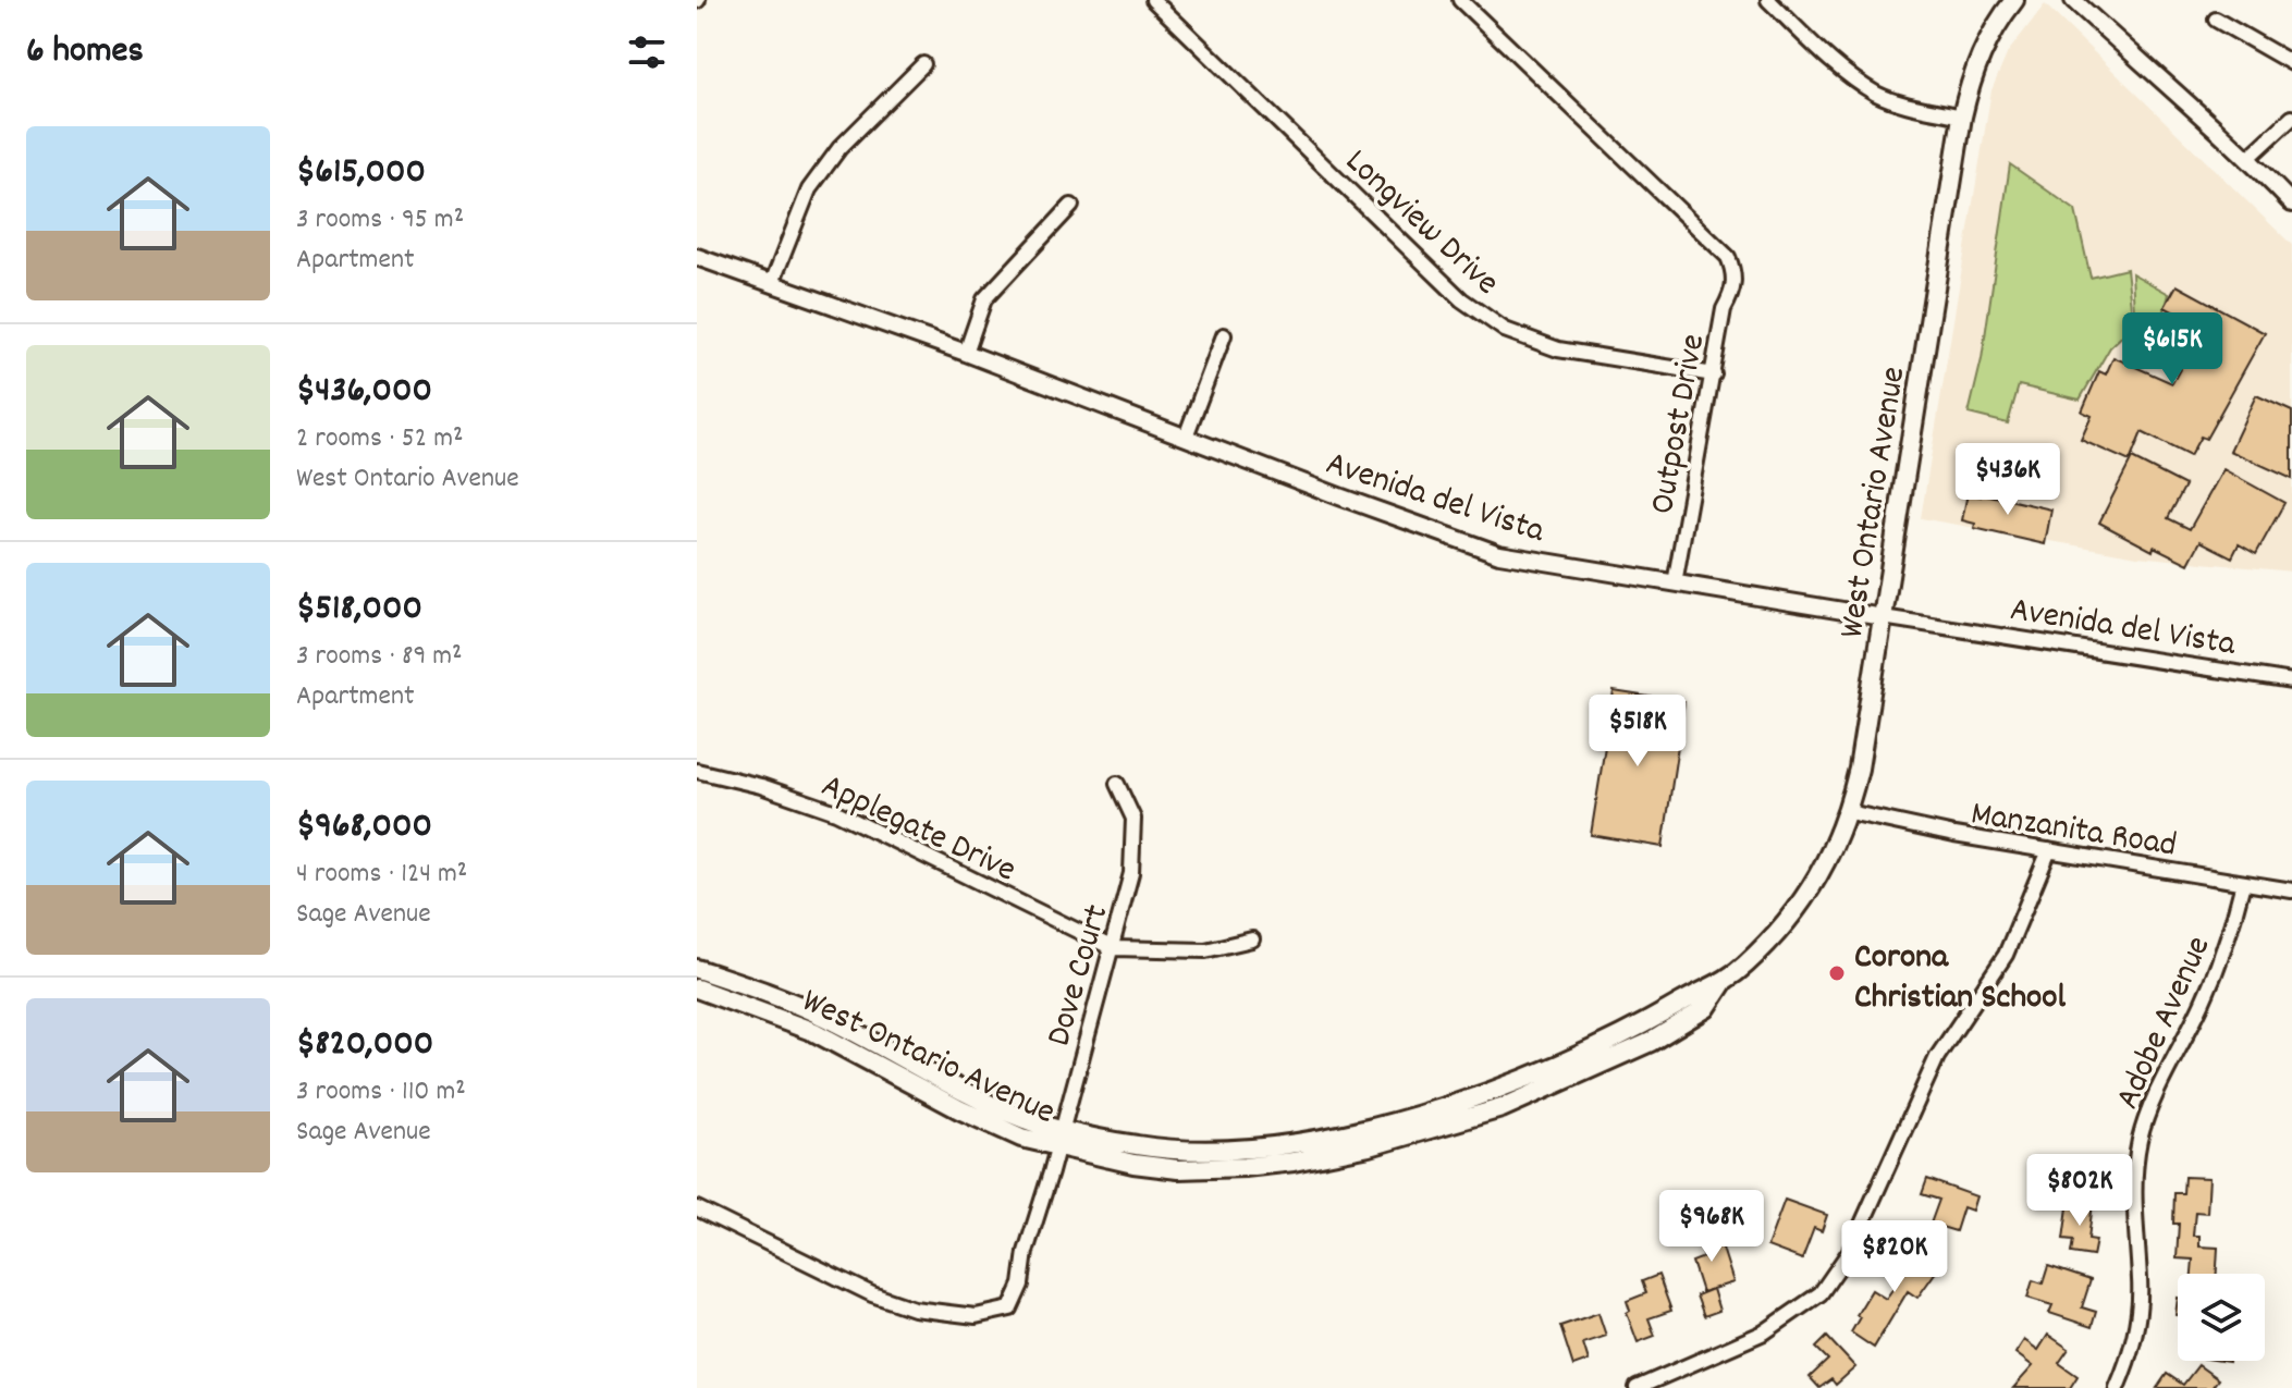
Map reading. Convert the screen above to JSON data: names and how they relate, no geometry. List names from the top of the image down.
{
  "streets": {
    "main road": ["West Ontario Avenue"],
    "street": [
      "Longview Drive",
      "Outpost Drive",
      "Avenida del Vista",
      "Applegate Drive",
      "Manzanita Road",
      "Dove Court",
      "Adobe Avenue"
    ]
  },
  "crossings": [
    ["Longview Drive", "Outpost Drive"],
    ["Outpost Drive", "Avenida del Vista"],
    ["Avenida del Vista", "West Ontario Avenue"],
    ["West Ontario Avenue", "Manzanita Road"],
    ["West Ontario Avenue", "Dove Court"],
    ["Applegate Drive", "Dove Court"],
    ["Manzanita Road", "Adobe Avenue"]
  ],
  "places": ["Corona Christian School"],
  "page": {
    "heading": "6 homes",
    "list": [
      {
        "name": "$615,000",
        "note": "3 rooms · 95 m² · Apartment"
      },
      {
        "name": "$436,000",
        "note": "2 rooms · 52 m² · West Ontario Avenue"
      },
      {
        "name": "$518,000",
        "note": "3 rooms · 89 m² · Apartment"
      },
      {
        "name": "$968,000",
        "note": "4 rooms · 124 m² · Sage Avenue"
      },
      {
        "name": "$820,000",
        "note": "3 rooms · 110 m² · Sage Avenue"
      }
    ],
    "price": [
      "$615K",
      "$436K",
      "$518K",
      "$802K",
      "$968K",
      "$820K"
    ]
  }
}
